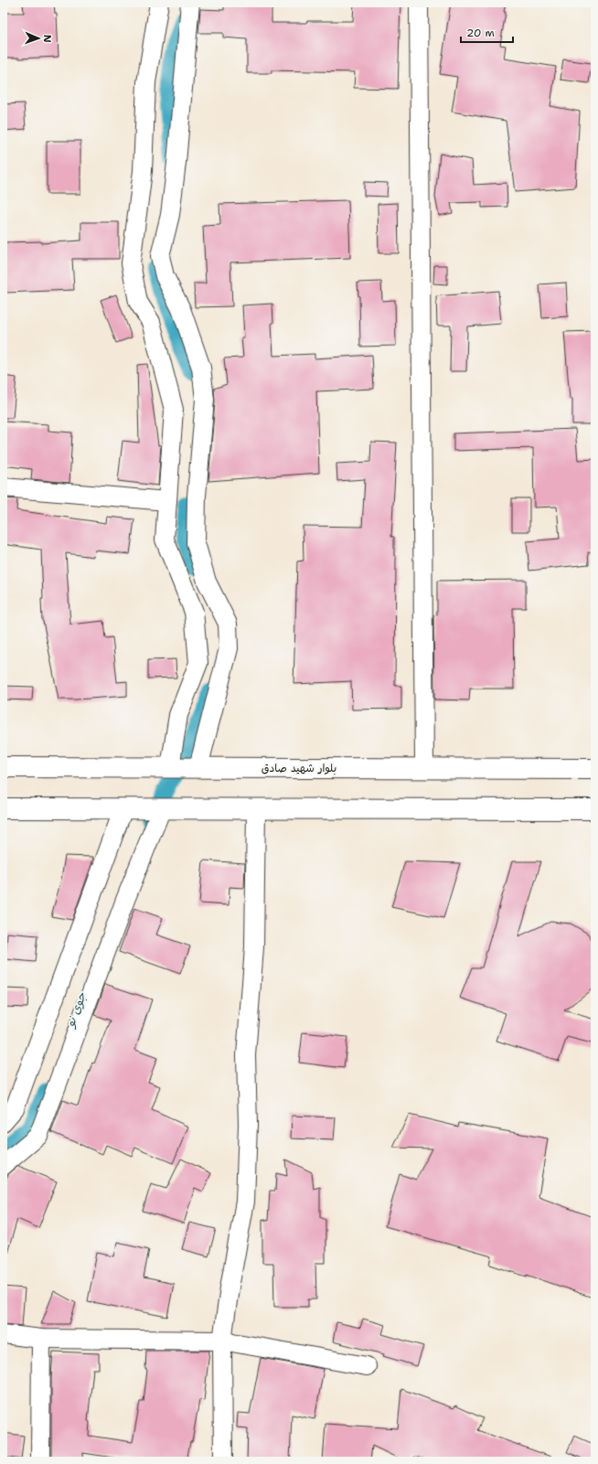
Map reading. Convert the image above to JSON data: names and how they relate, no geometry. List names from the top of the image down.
{
  "streets": {
    "main road": ["بلوار شهید صادق"]
  },
  "water": ["جوی نو"],
  "scale_bar": "20 m",
  "north": "right"
}
